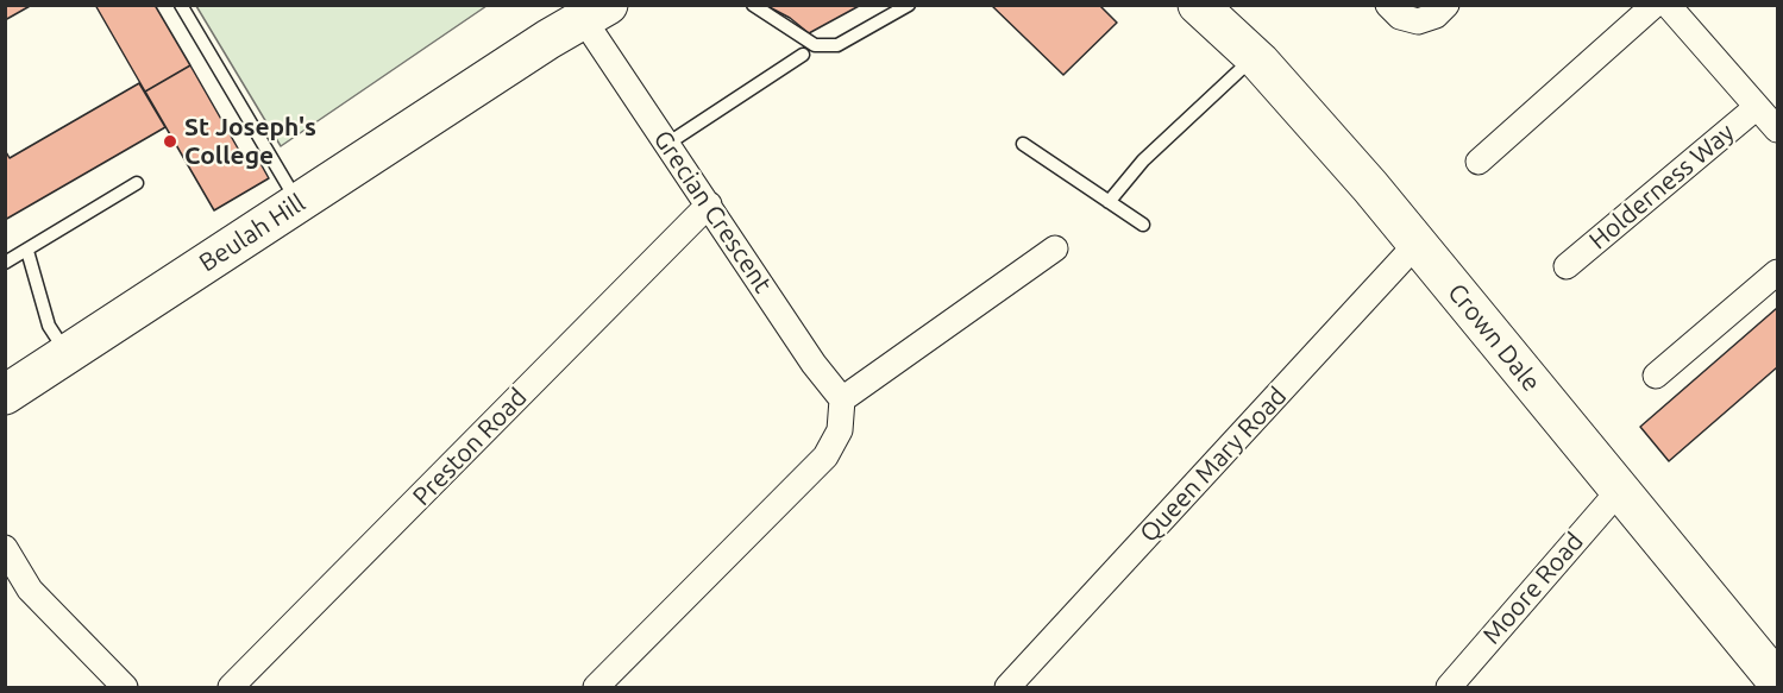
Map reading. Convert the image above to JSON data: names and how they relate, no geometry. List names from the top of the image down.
{
  "streets": {
    "main road": ["Beulah Hill", "Crown Dale"],
    "street": [
      "Holderness Way",
      "Grecian Crescent",
      "Preston Road",
      "Queen Mary Road",
      "Moore Road"
    ]
  },
  "crossings": [
    ["Grecian Crescent", "Beulah Hill"],
    ["Grecian Crescent", "Preston Road"],
    ["Crown Dale", "Queen Mary Road"],
    ["Crown Dale", "Moore Road"]
  ],
  "places": ["St Joseph's College"]
}
